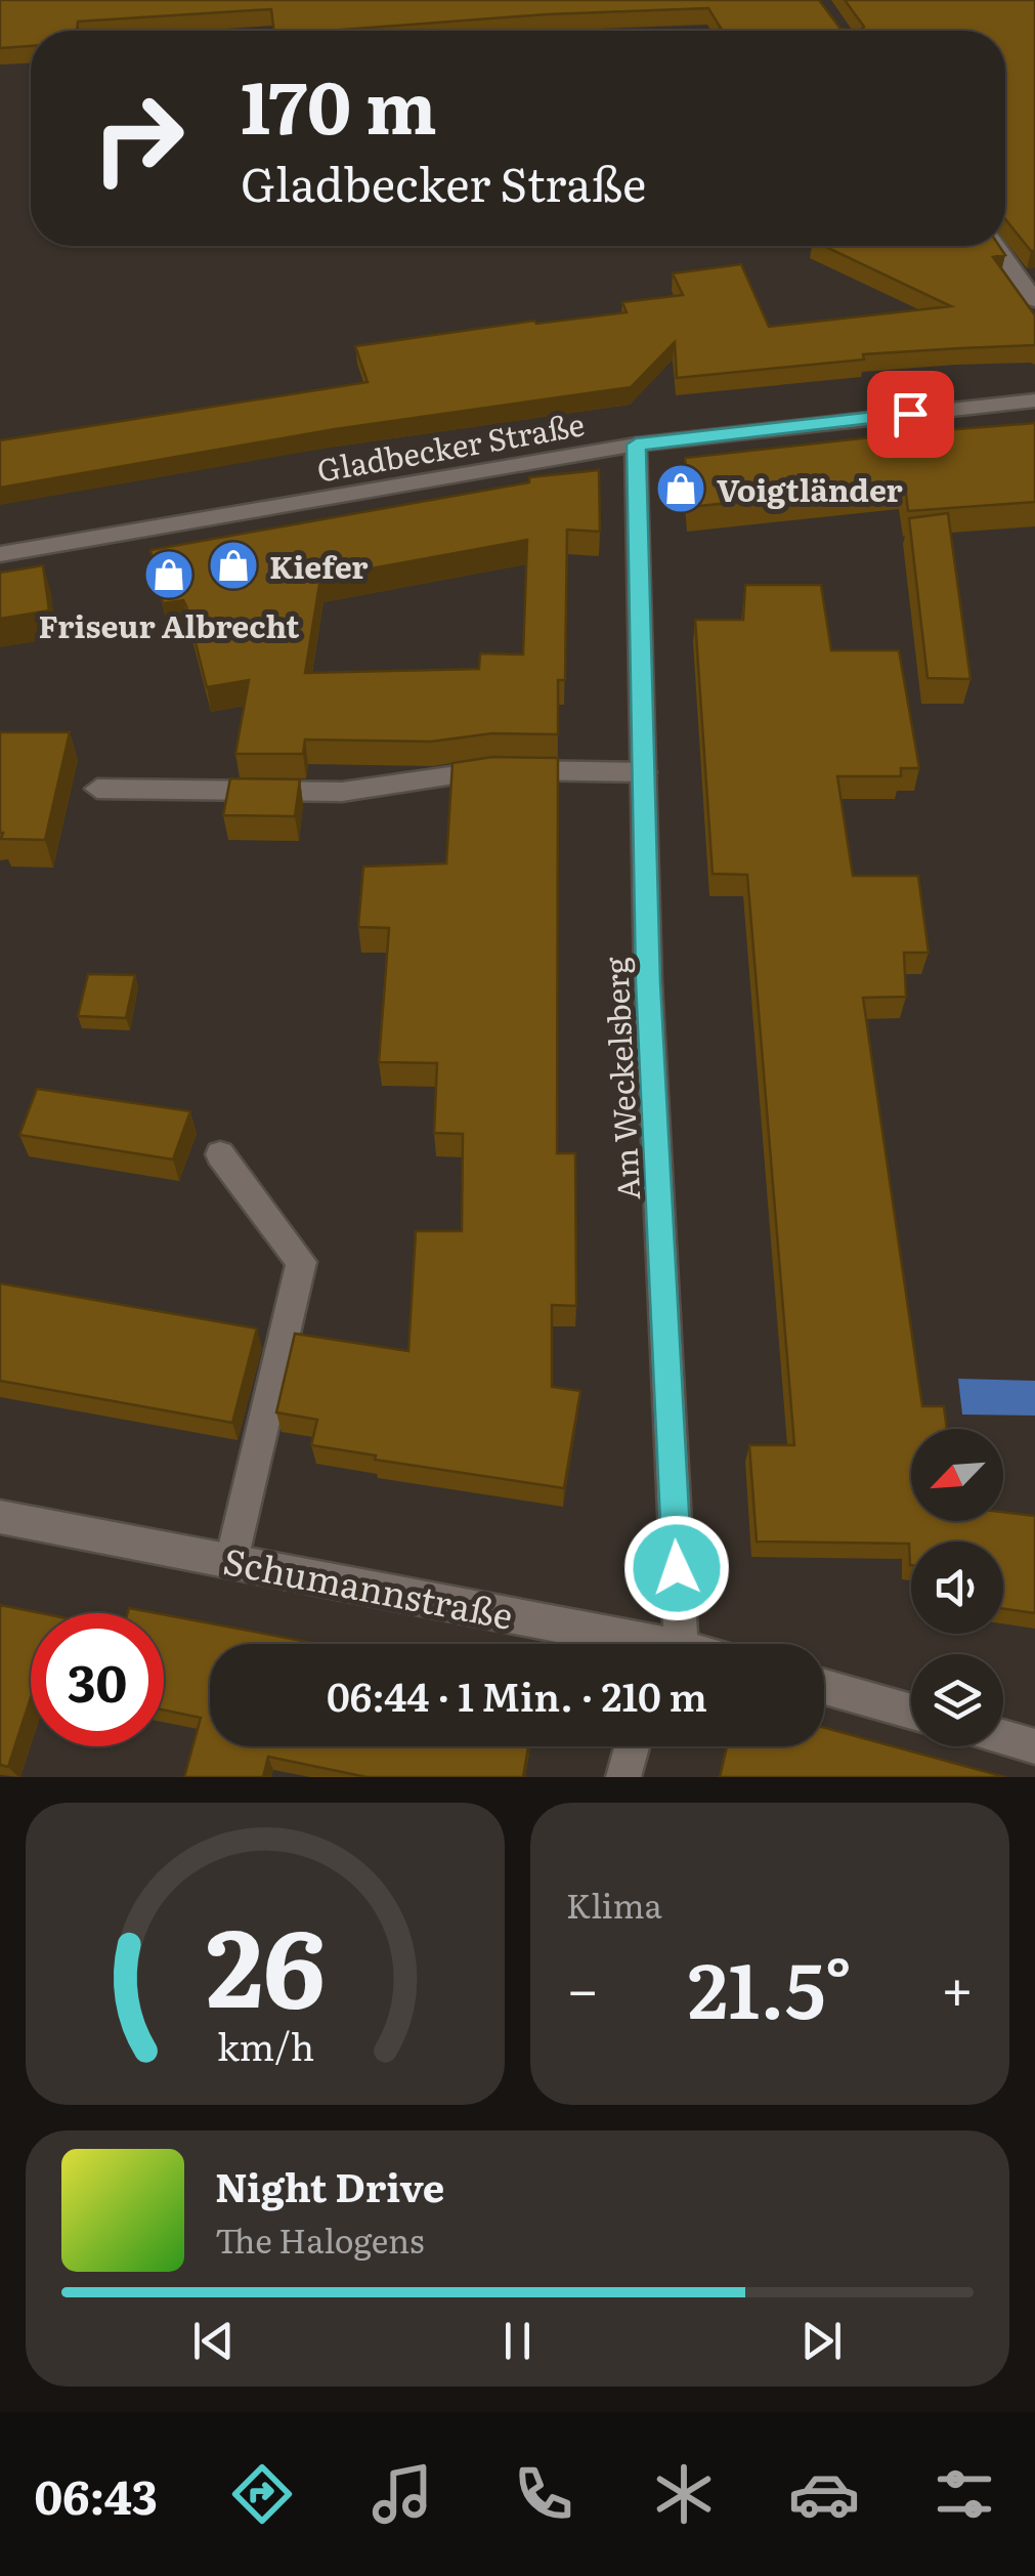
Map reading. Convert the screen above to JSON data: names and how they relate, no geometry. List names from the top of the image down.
{
  "streets": {
    "street": ["Gladbecker Straße", "Am Weckelsberg", "Schumannstraße"]
  },
  "crossings": [
    ["Gladbecker Straße", "Am Weckelsberg"]
  ],
  "places": {
    "shop": ["Voigtländer", "Kiefer", "Friseur Albrecht"]
  },
  "north": "bottom left",
  "page": {
    "turn": ["170 m", "Gladbecker Straße"],
    "limit": "30",
    "trip": "06:44 · 1 Min. · 210 m",
    "tile": "Klima",
    "heat": ["−", "21.5°", "+"],
    "song": ["Night Drive", "The Halogens"],
    "tabs": "06:43",
    "gauge": ["26", "km/h"]
  }
}
